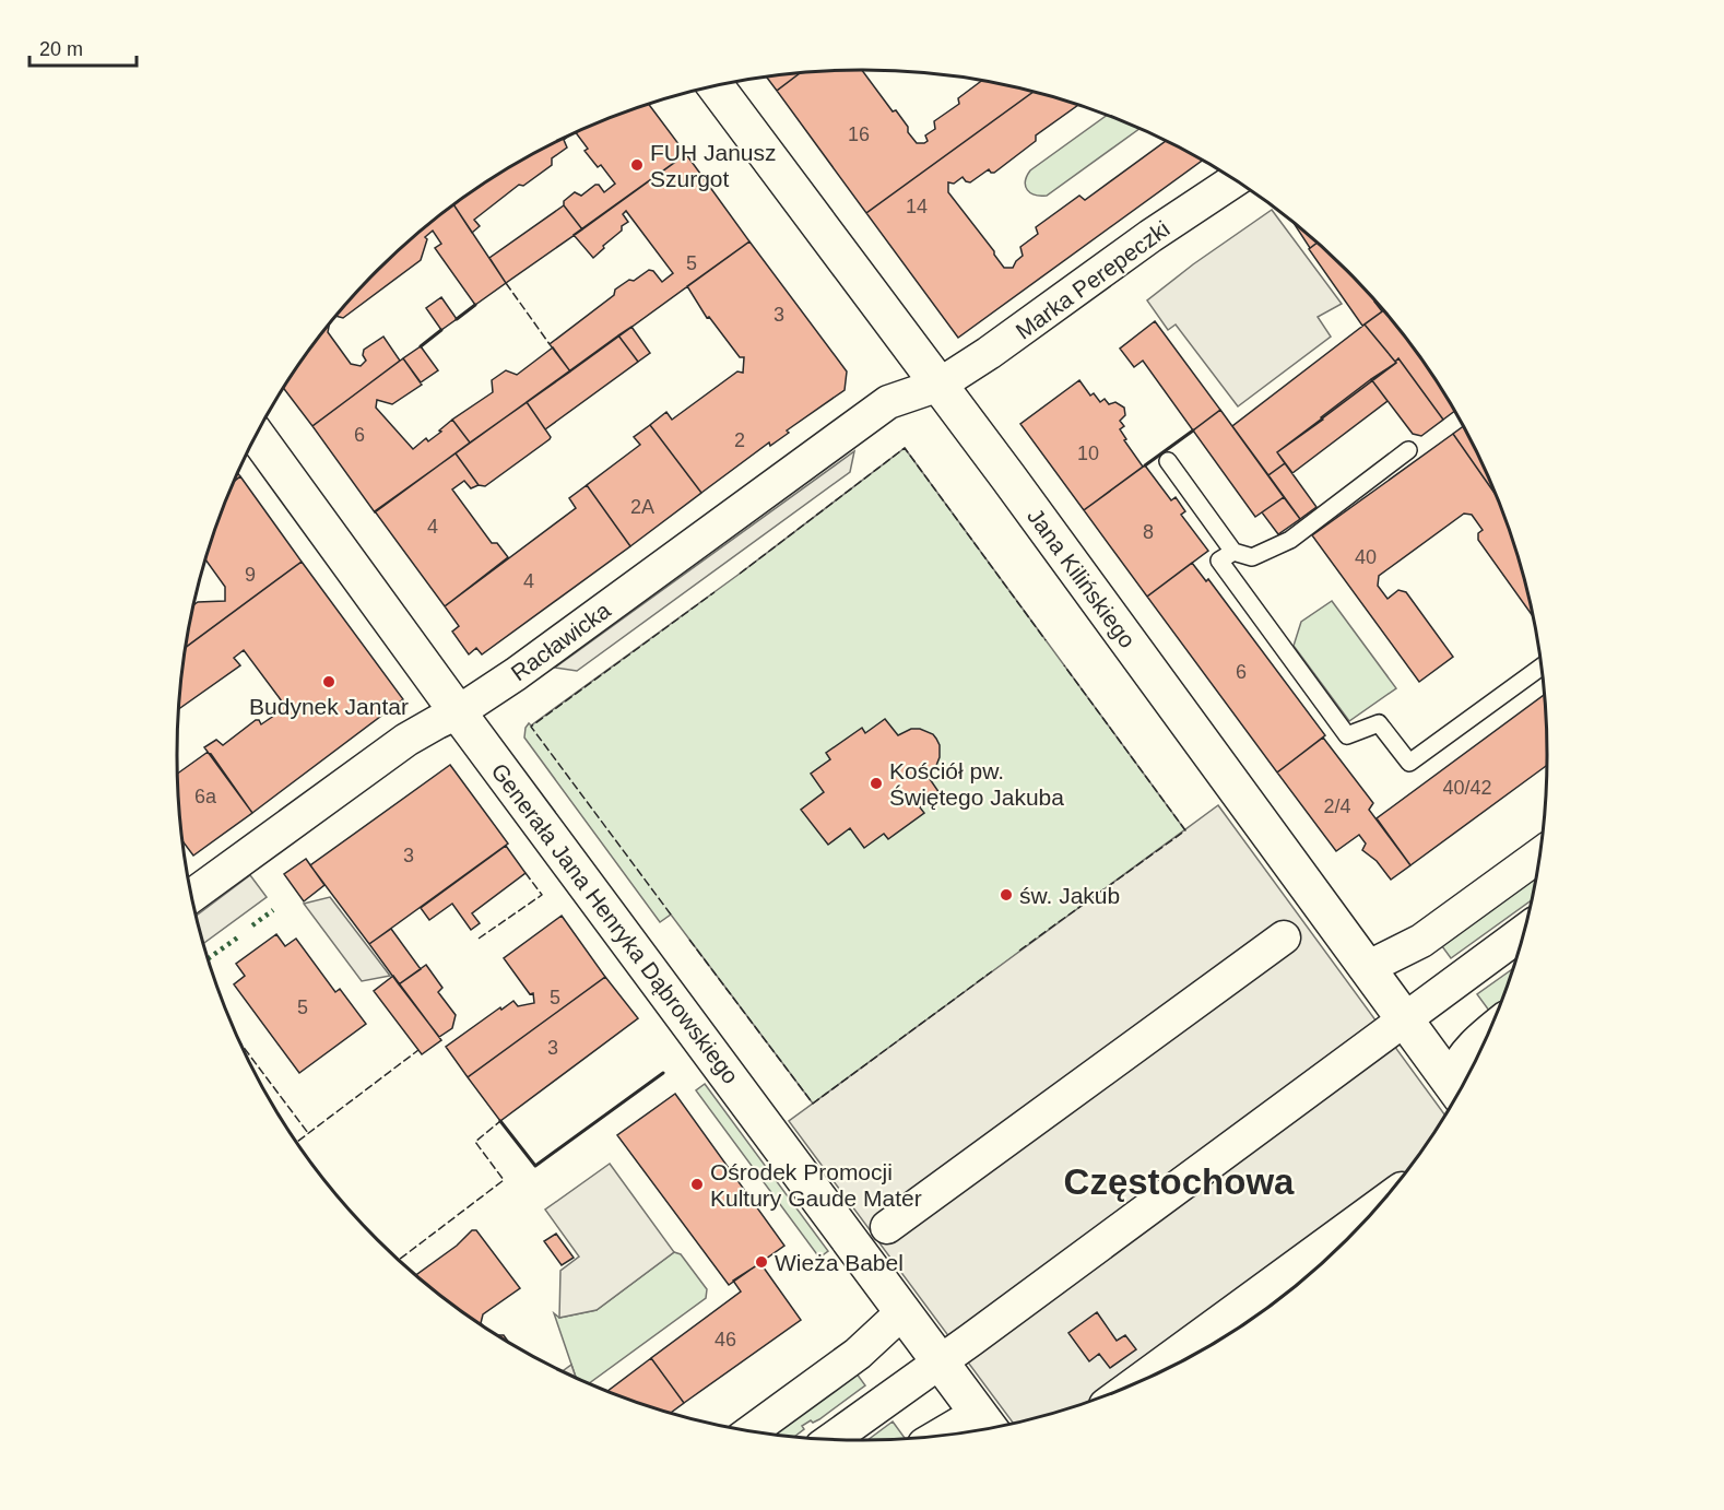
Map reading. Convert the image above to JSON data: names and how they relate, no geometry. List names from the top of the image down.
{
  "streets": {
    "street": [
      "Marka Perepeczki",
      "Jana Kilińskiego",
      "Racławicka",
      "Generała Jana Henryka Dąbrowskiego"
    ]
  },
  "crossings": [
    ["Marka Perepeczki", "Jana Kilińskiego"],
    ["Marka Perepeczki", "Racławicka"],
    ["Jana Kilińskiego", "Racławicka"],
    ["Racławicka", "Generała Jana Henryka Dąbrowskiego"]
  ],
  "districts": ["Częstochowa"],
  "places": [
    "FUH Janusz Szurgot",
    "Budynek Jantar",
    "Kościół pw. Świętego Jakuba",
    "św. Jakub",
    "Ośrodek Promocji Kultury Gaude Mater",
    "Wieża Babel"
  ],
  "house_numbers": [
    "16",
    "14",
    "5",
    "3",
    "6",
    "2",
    "10",
    "2A",
    "4",
    "8",
    "40",
    "9",
    "4",
    "6",
    "40/42",
    "6a",
    "2/4",
    "3",
    "5",
    "5",
    "3",
    "46"
  ],
  "scale_bar": "20 m"
}
